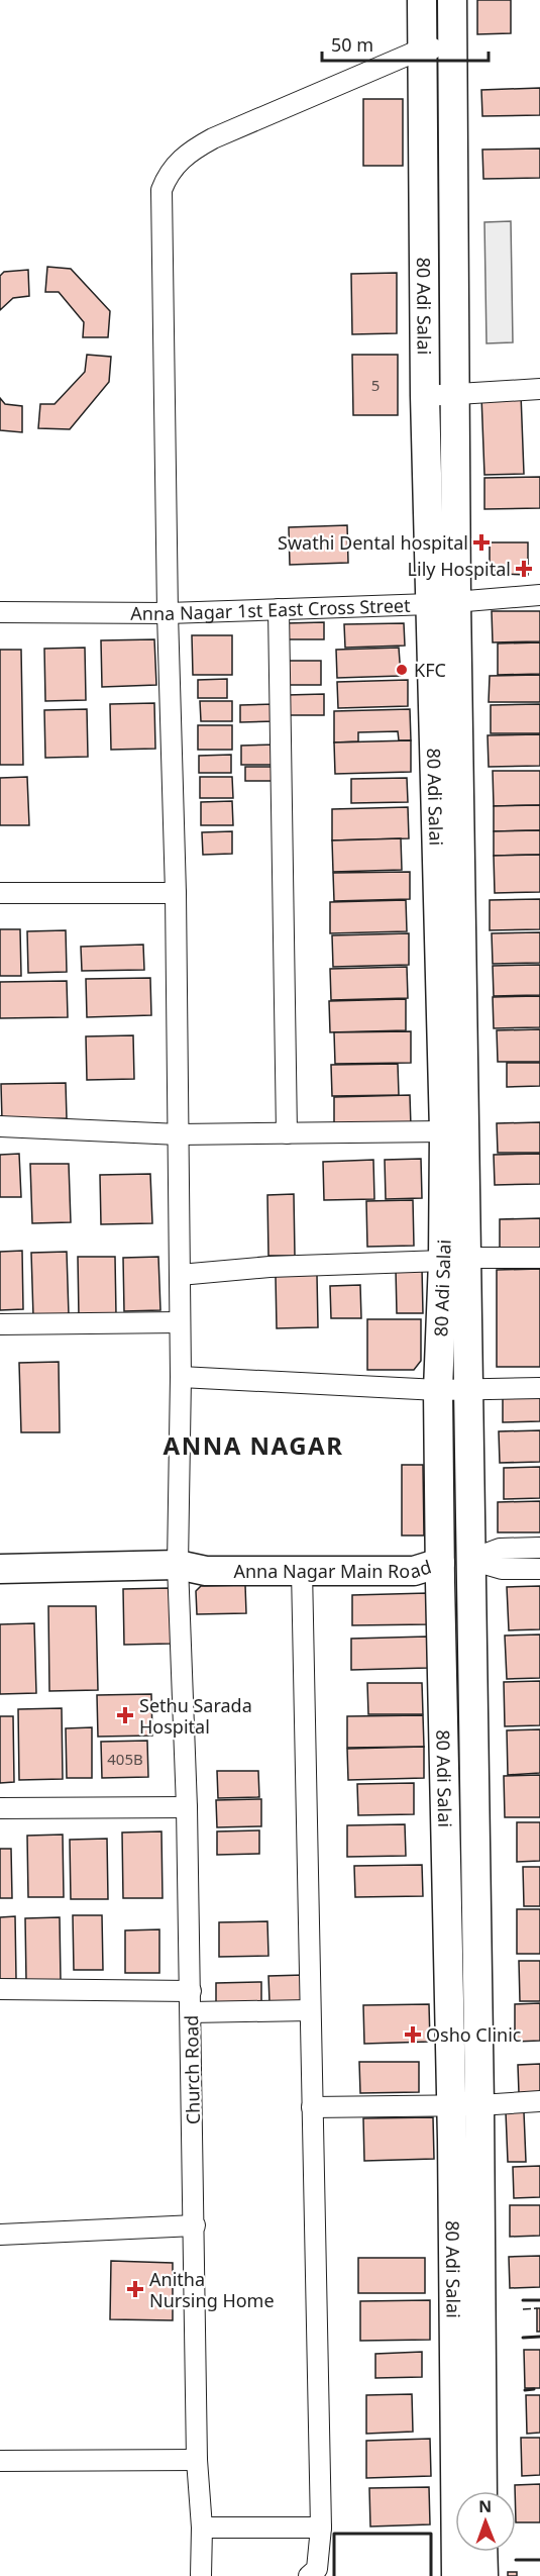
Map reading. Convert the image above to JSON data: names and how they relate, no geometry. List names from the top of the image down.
{
  "streets": {
    "main road": ["80 Adi Salai", "Anna Nagar Main Road"],
    "street": ["Anna Nagar 1st East Cross Street", "Church Road"]
  },
  "crossings": [
    ["80 Adi Salai", "Anna Nagar 1st East Cross Street"],
    ["80 Adi Salai", "Anna Nagar Main Road"],
    ["80 Adi Salai", "Church Road"],
    ["Anna Nagar 1st East Cross Street", "Church Road"],
    ["Anna Nagar Main Road", "Church Road"]
  ],
  "districts": ["ANNA NAGAR"],
  "places": {
    "health": [
      "Swathi Dental hospital",
      "Lily Hospital",
      "Sethu Sarada Hospital",
      "Osho Clinic",
      "Anitha Nursing Home"
    ],
    "other": ["KFC"]
  },
  "house_numbers": ["5", "405B"],
  "scale_bar": "50 m",
  "north": "top"
}
